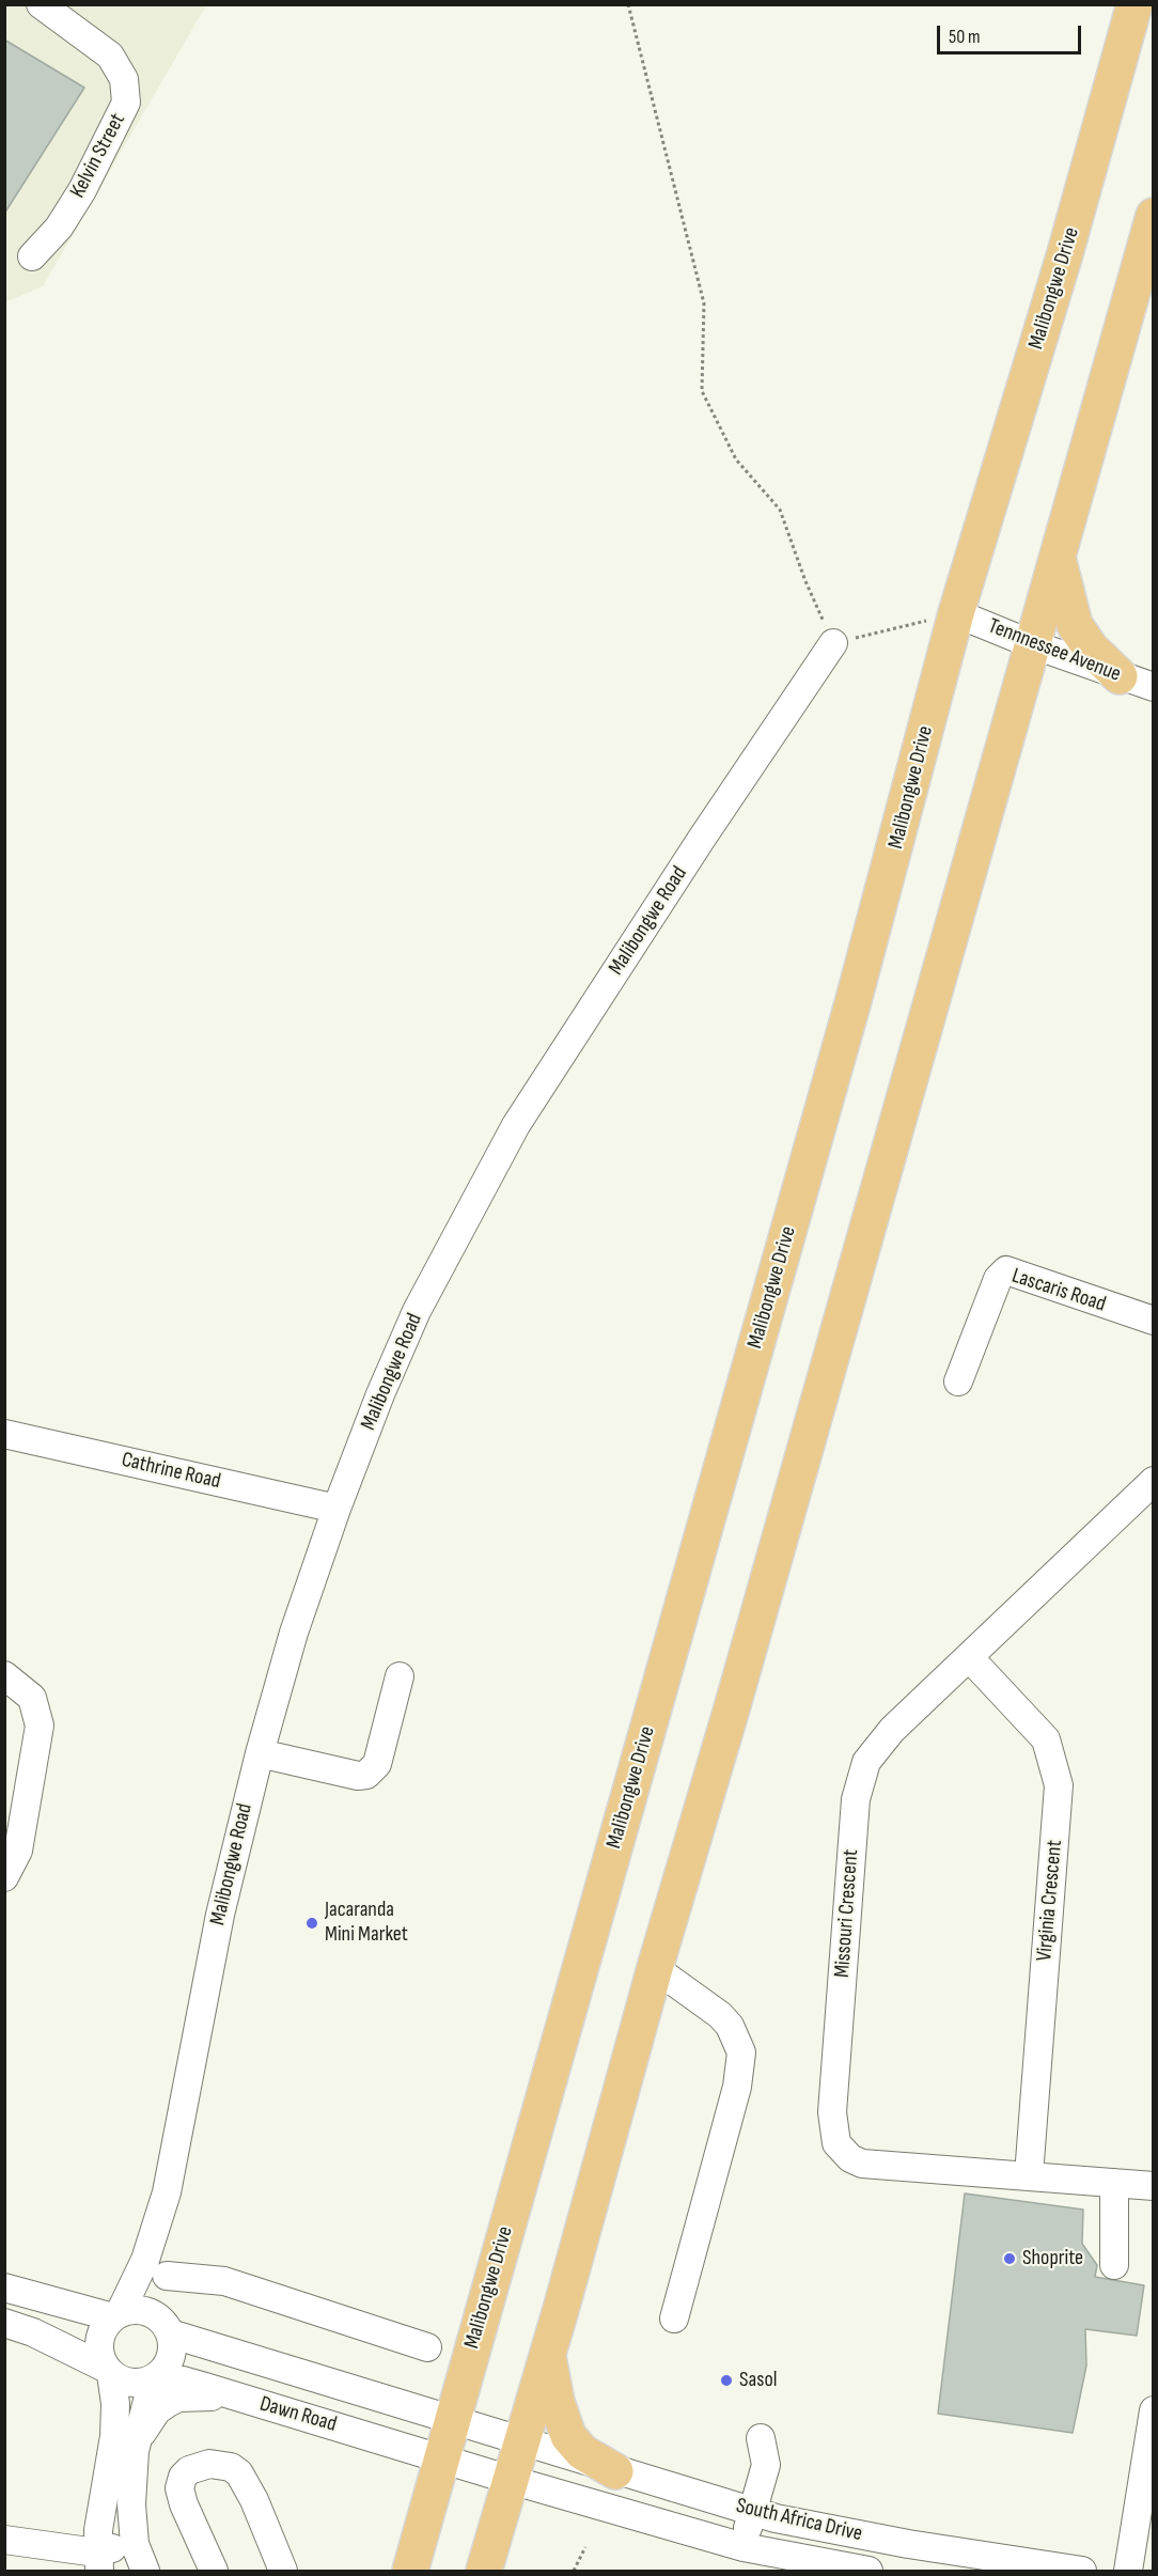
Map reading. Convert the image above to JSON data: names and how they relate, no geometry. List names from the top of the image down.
{
  "streets": {
    "main road": ["Malibongwe Drive"],
    "street": [
      "Kelvin Street",
      "Tennnessee Avenue",
      "Malibongwe Road",
      "Lascaris Road",
      "Cathrine Road",
      "Virginia Crescent",
      "Missouri Crescent",
      "Dawn Road",
      "South Africa Drive"
    ]
  },
  "crossings": [
    ["Malibongwe Drive", "Tennnessee Avenue"],
    ["Malibongwe Drive", "Dawn Road"],
    ["Malibongwe Road", "Cathrine Road"],
    ["Malibongwe Road", "Dawn Road"],
    ["Virginia Crescent", "Missouri Crescent"],
    ["Dawn Road", "South Africa Drive"]
  ],
  "places": ["Jacaranda Mini Market", "Shoprite", "Sasol"],
  "scale_bar": "50 m"
}
